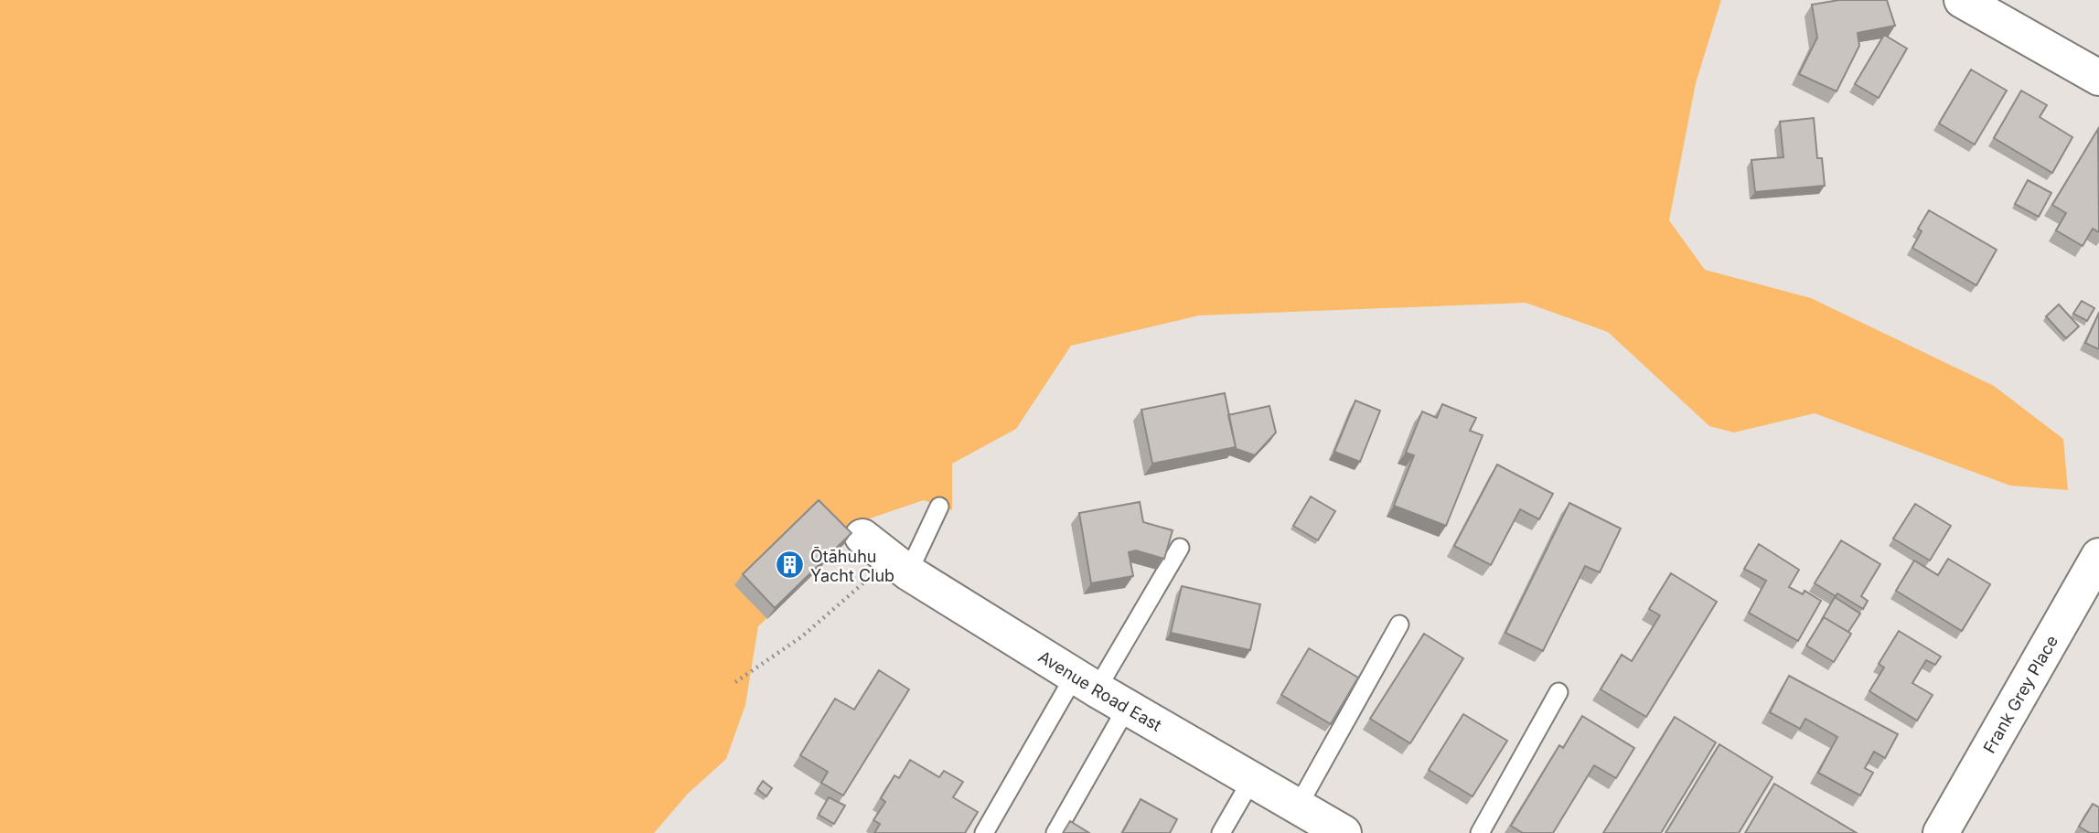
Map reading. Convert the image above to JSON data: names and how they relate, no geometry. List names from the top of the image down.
{
  "streets": {
    "street": ["Avenue Road East", "Frank Grey Place"]
  },
  "places": {
    "building": ["Ōtāhuhu Yacht Club"]
  }
}
